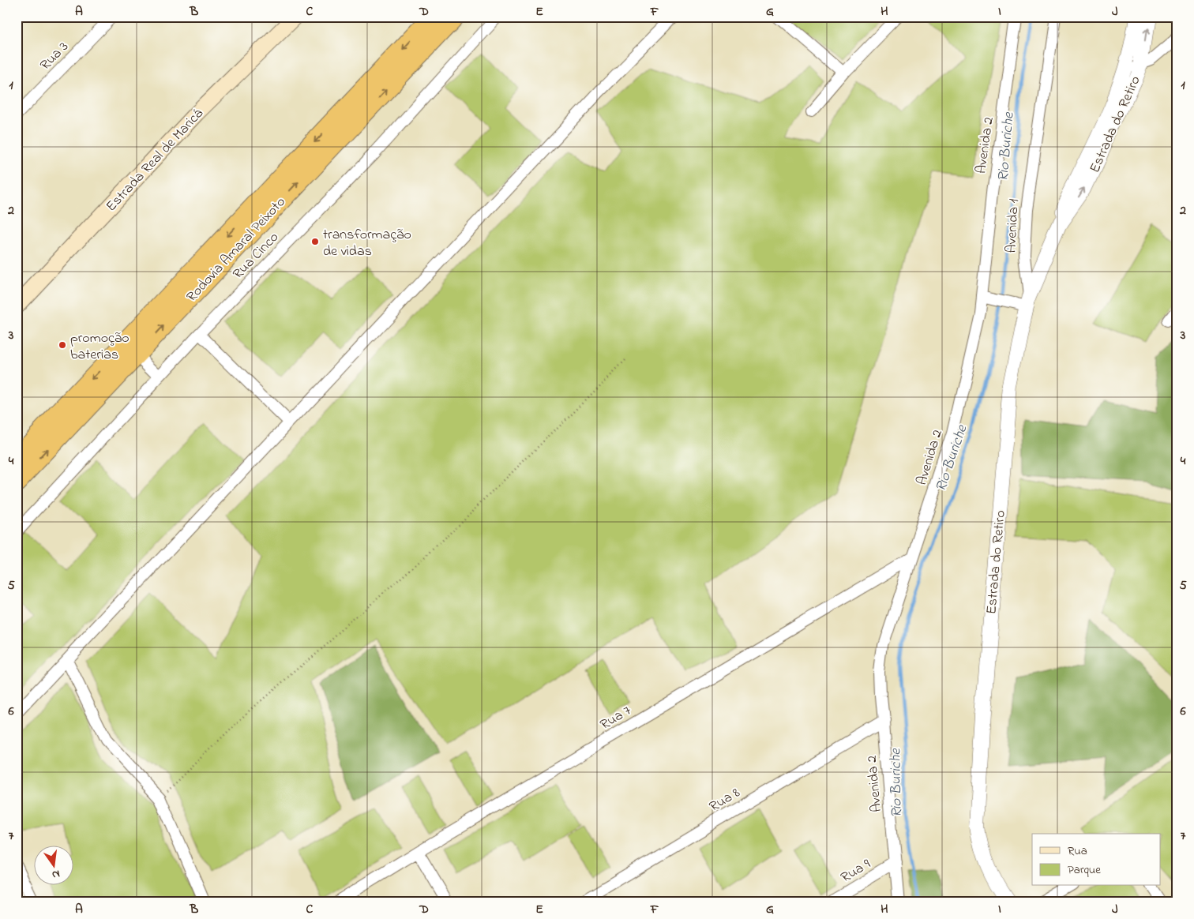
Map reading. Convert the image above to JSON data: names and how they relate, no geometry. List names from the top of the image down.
{
  "streets": {
    "highway": ["Rodovia Amaral Peixoto"],
    "main road": ["Estrada Real de Maricá"],
    "street": [
      "Rua 3",
      "Estrada do Retiro",
      "Avenida 2",
      "Avenida 1",
      "Rua Cinco",
      "Rua 7",
      "Rua 8",
      "Rua 9"
    ]
  },
  "crossings": [
    ["Estrada do Retiro", "Avenida 1"],
    ["Avenida 2", "Rua 7"],
    ["Avenida 2", "Rua 8"],
    ["Avenida 2", "Rua 9"]
  ],
  "water": ["Rio Buriche"],
  "places": ["transformação de vidas", "promoção baterias"],
  "legend": ["Rua", "Parque"],
  "north": "bottom",
  "grid": {
    "columns": [
      "A",
      "B",
      "C",
      "D",
      "E",
      "F",
      "G",
      "H",
      "I",
      "J"
    ],
    "rows": [
      "1",
      "2",
      "3",
      "4",
      "5",
      "6",
      "7"
    ]
  }
}
